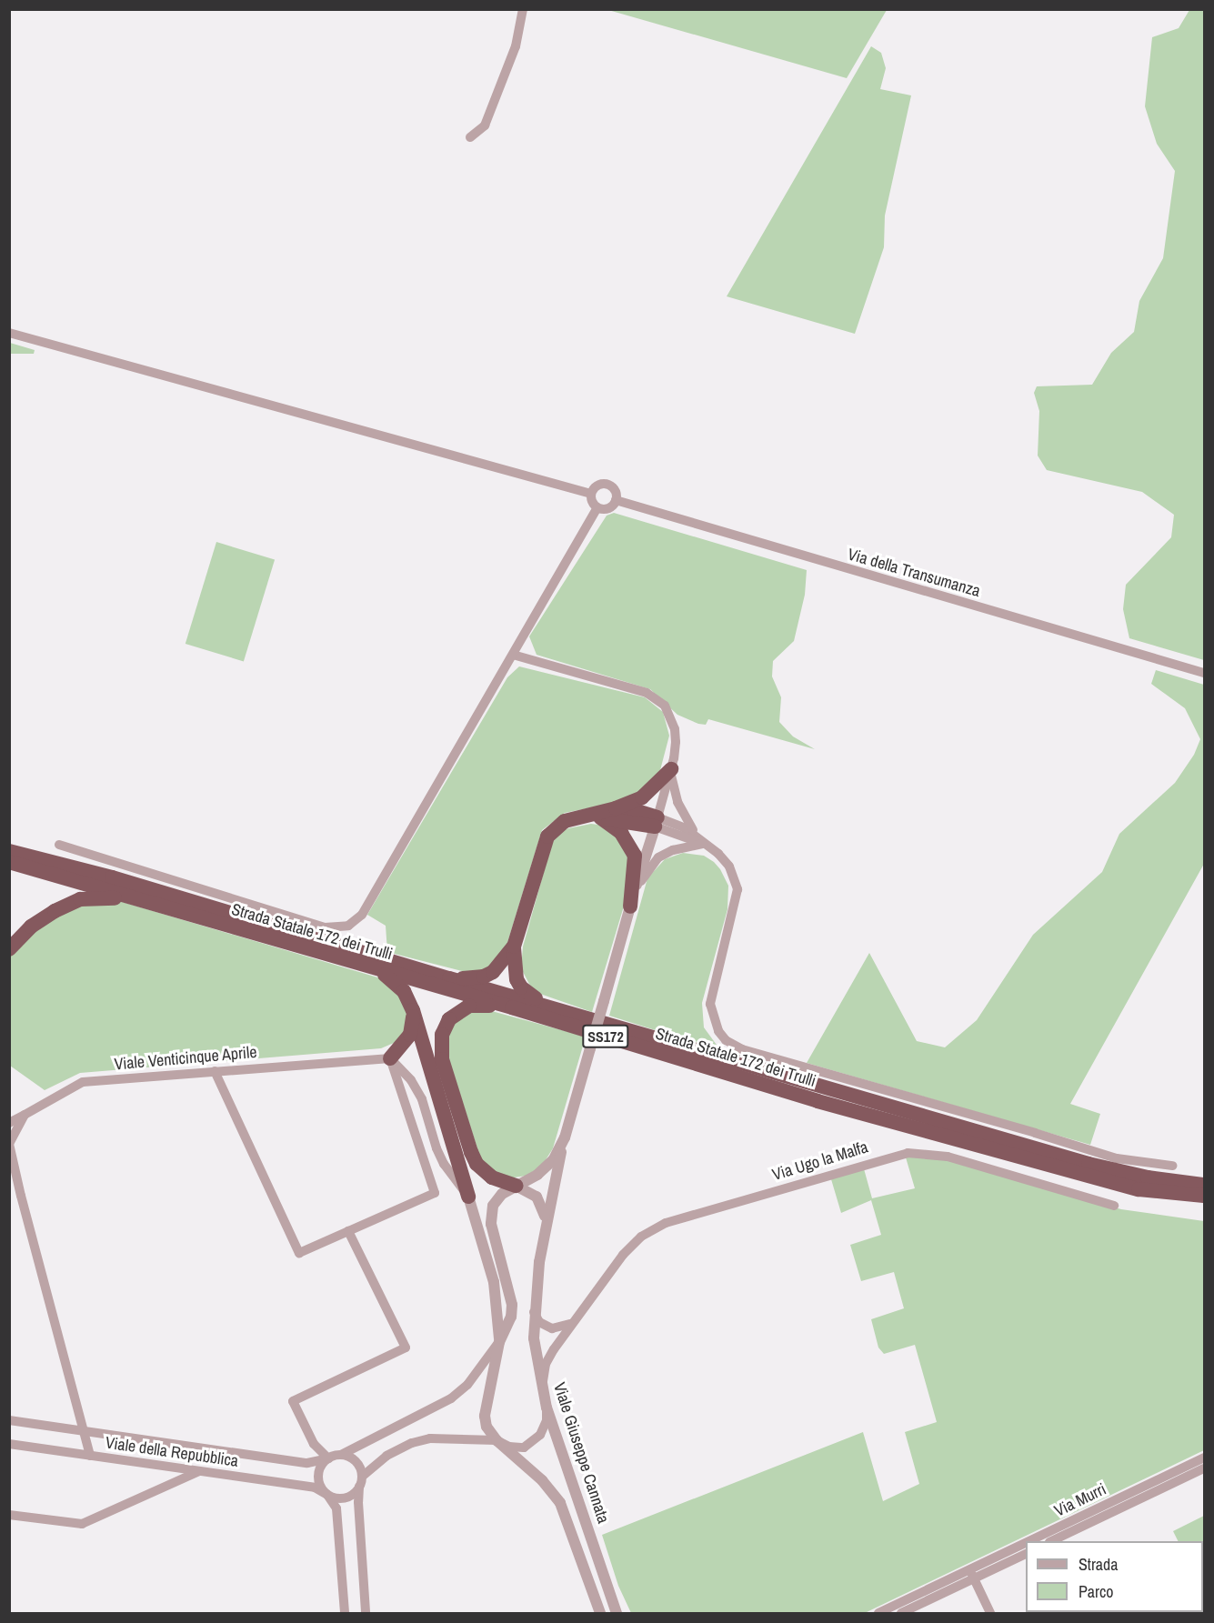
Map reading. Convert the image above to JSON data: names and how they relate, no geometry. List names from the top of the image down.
{
  "streets": {
    "highway": ["Strada Statale 172 dei Trulli", "SS172"],
    "street": [
      "Via della Transumanza",
      "Viale Venticinque Aprile",
      "Via Ugo la Malfa",
      "Viale della Repubblica",
      "Viale Giuseppe Cannata",
      "Via Murri"
    ]
  },
  "crossings": [
    ["Via Ugo la Malfa", "Viale Giuseppe Cannata"]
  ],
  "legend": ["Strada", "Parco"]
}
